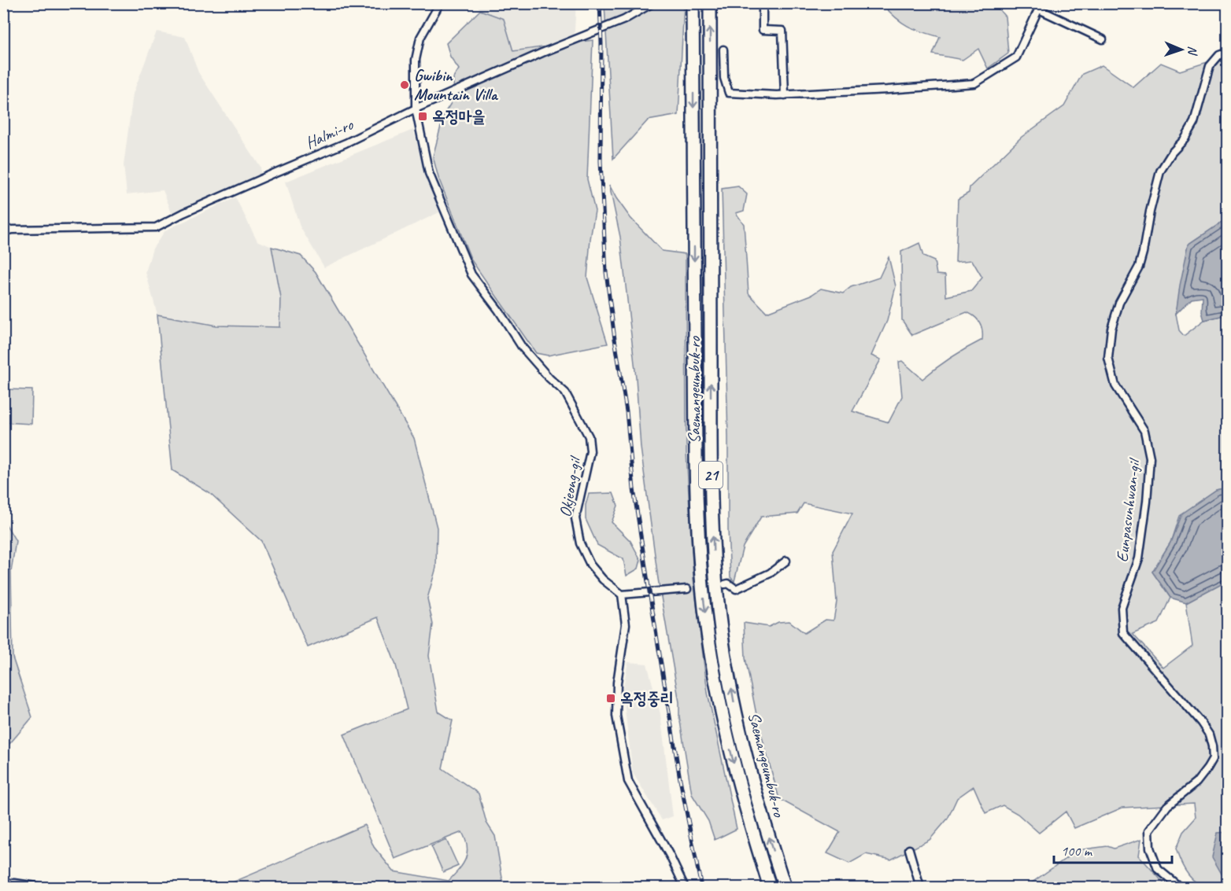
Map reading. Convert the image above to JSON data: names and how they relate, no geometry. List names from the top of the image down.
{
  "streets": {
    "highway": ["Saemangeumbuk-ro", "21"],
    "street": ["Halmi-ro", "Okjeong-gil", "Eunpasunhwan-gil"]
  },
  "crossings": [
    ["Halmi-ro", "Okjeong-gil"]
  ],
  "places": {
    "other": ["Gwibin Mountain Villa"],
    "transit": ["옥정마을", "옥정중리"]
  },
  "scale_bar": "100 m",
  "north": "right"
}
